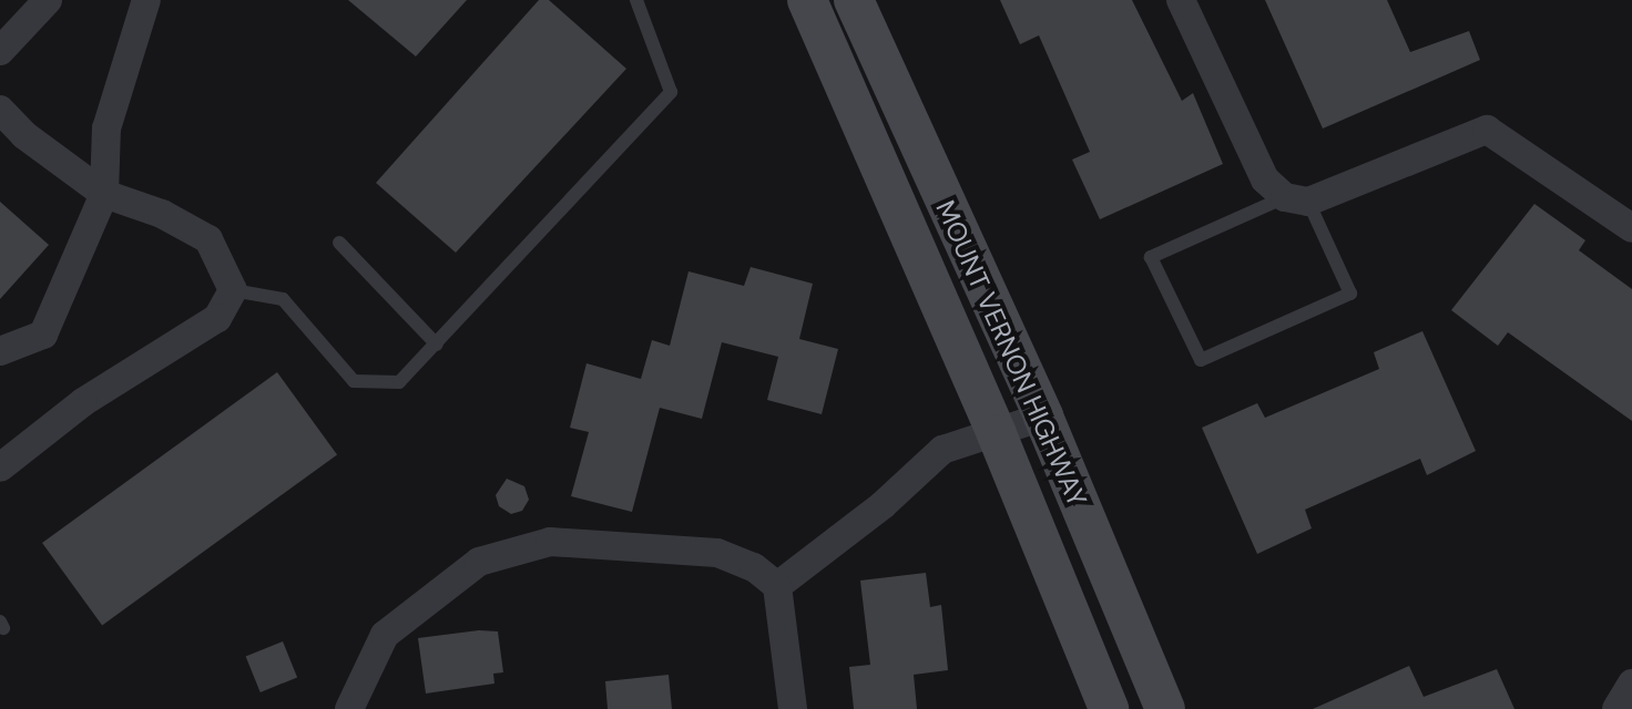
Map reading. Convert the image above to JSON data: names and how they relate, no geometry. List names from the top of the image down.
{
  "streets": {
    "street": ["MOUNT VERNON HIGHWAY"]
  }
}
